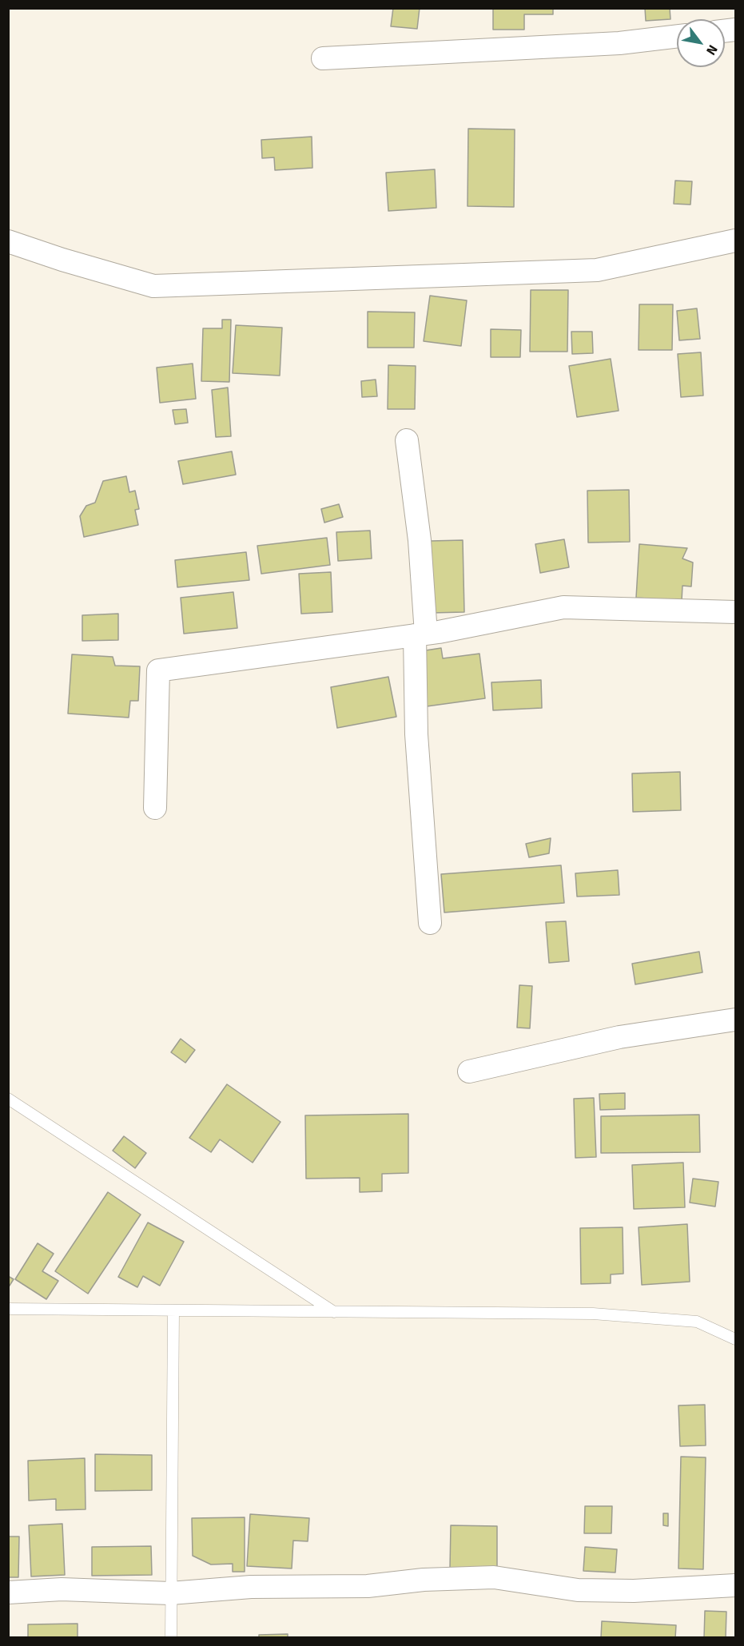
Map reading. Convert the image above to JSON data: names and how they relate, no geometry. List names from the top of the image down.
{
  "north": "bottom right"
}
